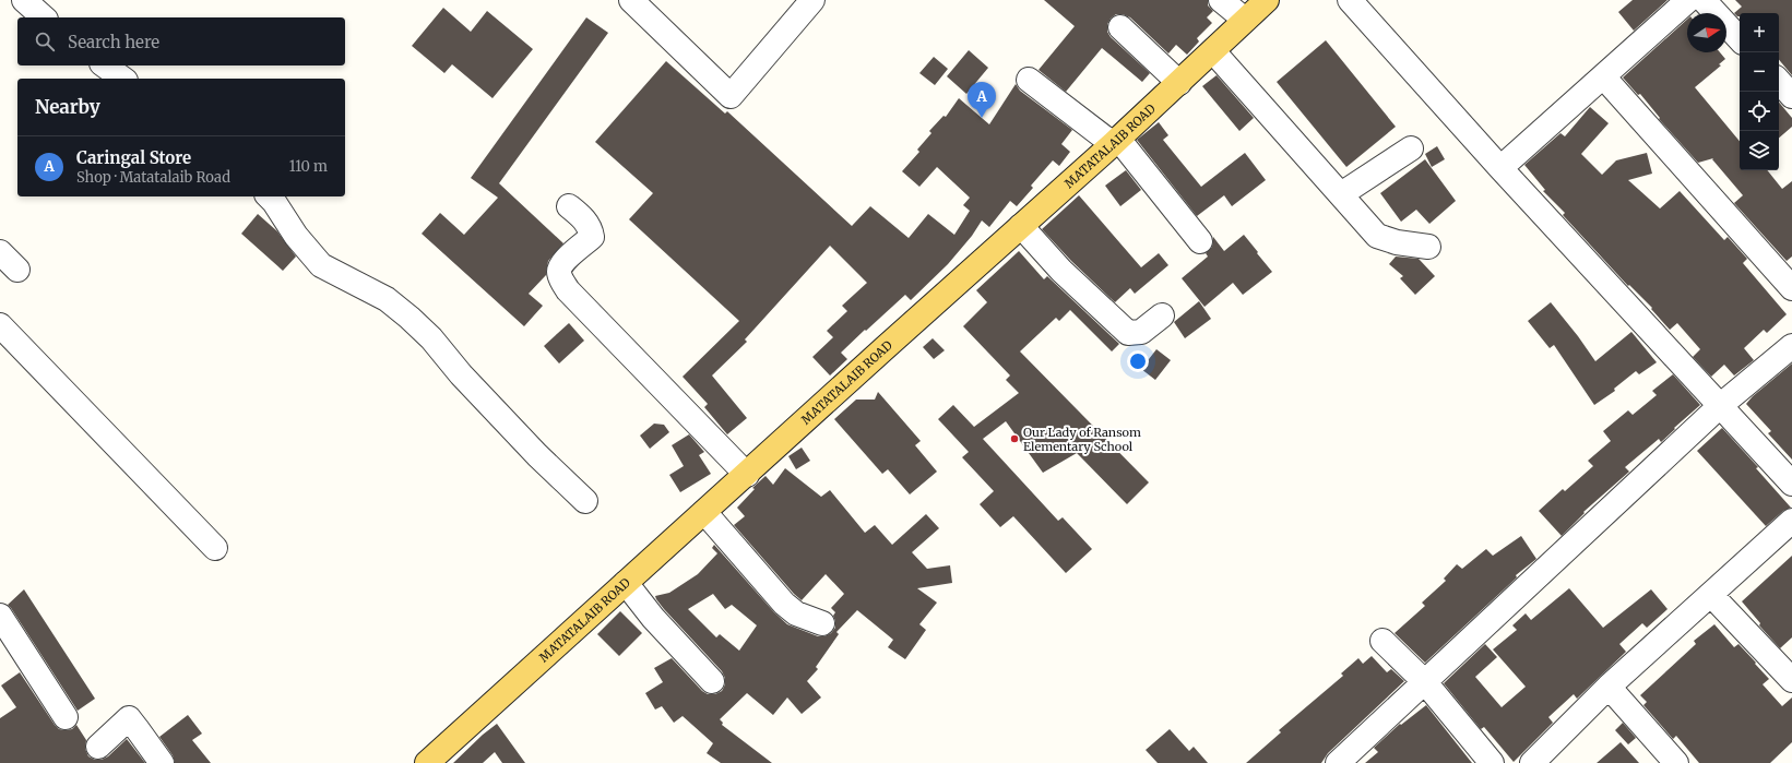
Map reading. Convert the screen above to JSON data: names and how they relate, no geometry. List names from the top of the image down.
{
  "streets": {
    "main road": ["MATATALAIB ROAD"]
  },
  "places": ["Our Lady of Ransom Elementary School"],
  "north": "right",
  "page": {
    "map_buttons": ["+", "−"],
    "search": "Search here",
    "heading": "Nearby",
    "pins": "A",
    "list": [
      {
        "mark": "A",
        "name": "Caringal Store",
        "note": "Shop · Matatalaib Road",
        "value": "110 m"
      }
    ]
  }
}
